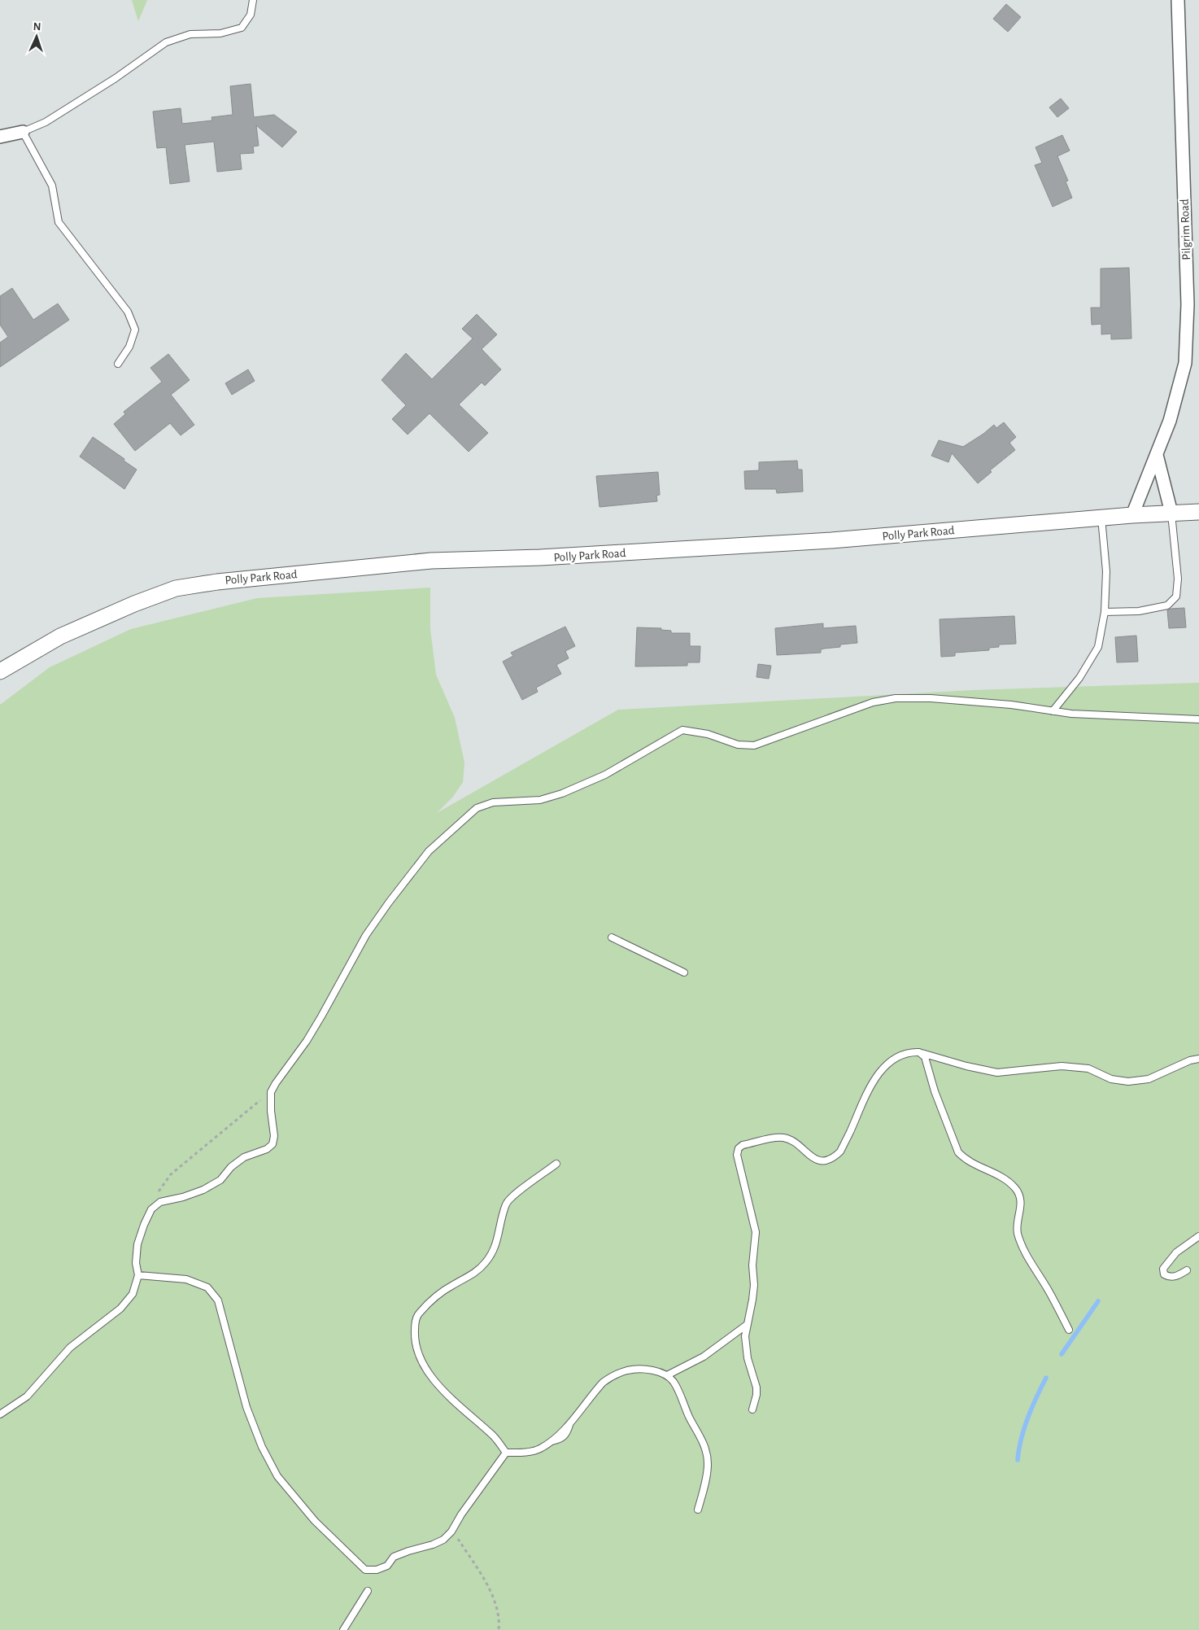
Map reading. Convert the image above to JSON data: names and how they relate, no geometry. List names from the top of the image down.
{
  "streets": {
    "street": ["Pilgrim Road", "Polly Park Road"]
  },
  "crossings": [
    ["Pilgrim Road", "Polly Park Road"]
  ],
  "north": "top"
}
